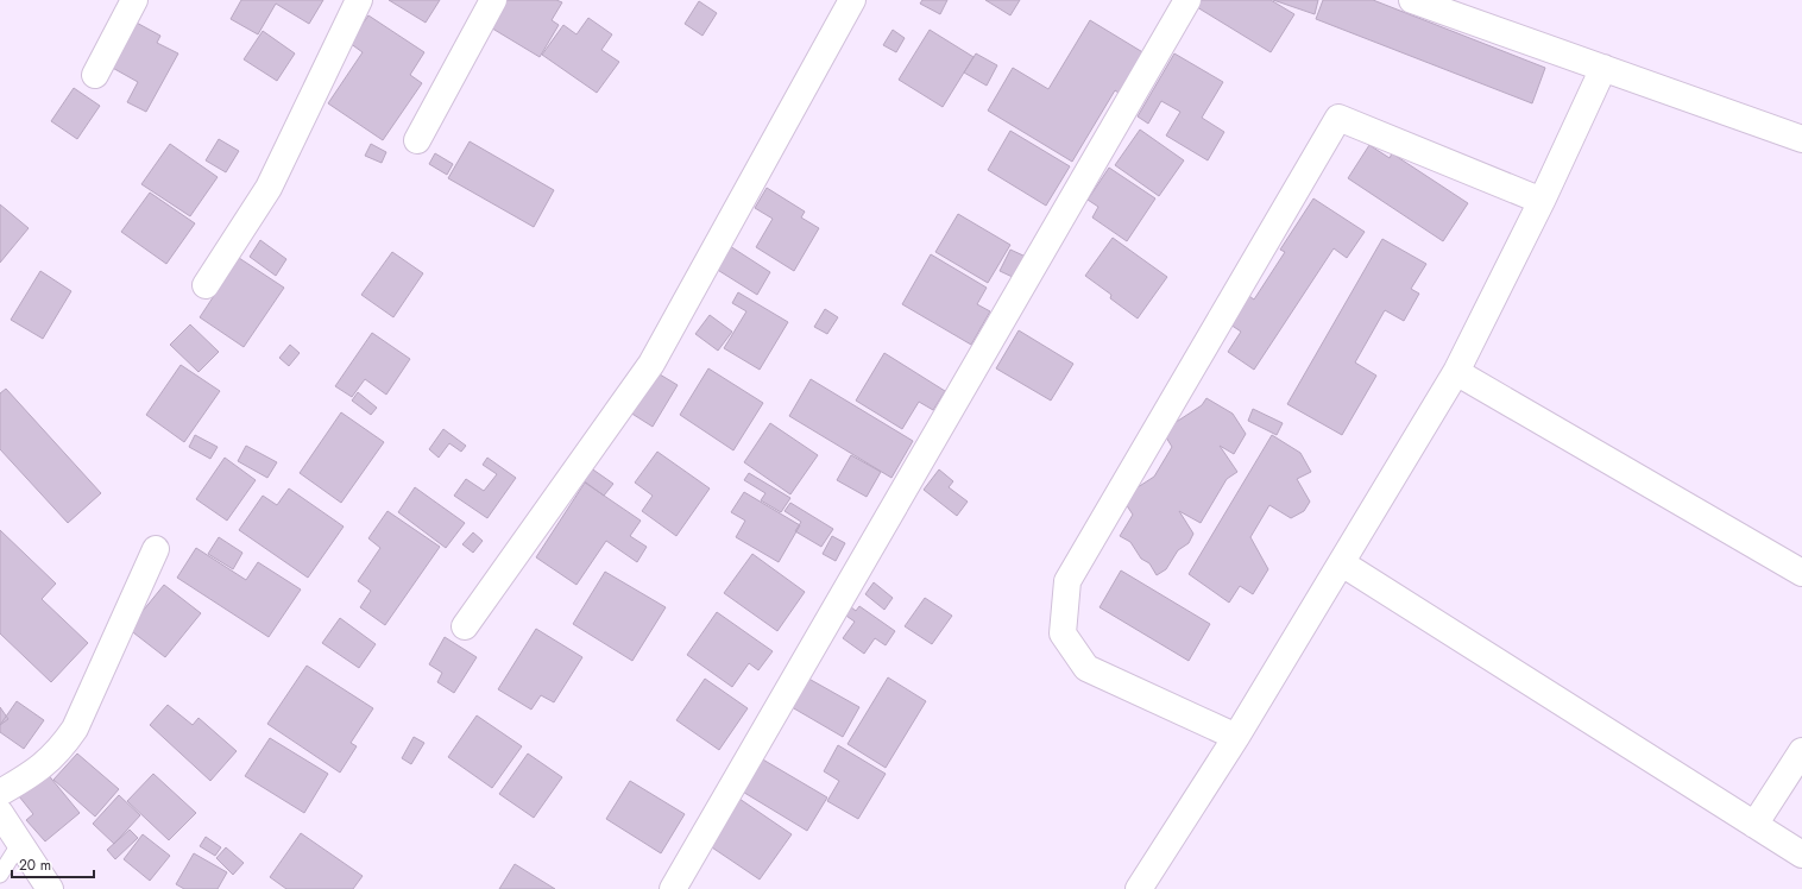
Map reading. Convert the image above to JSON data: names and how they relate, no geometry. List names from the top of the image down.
{
  "scale_bar": "20 m"
}
